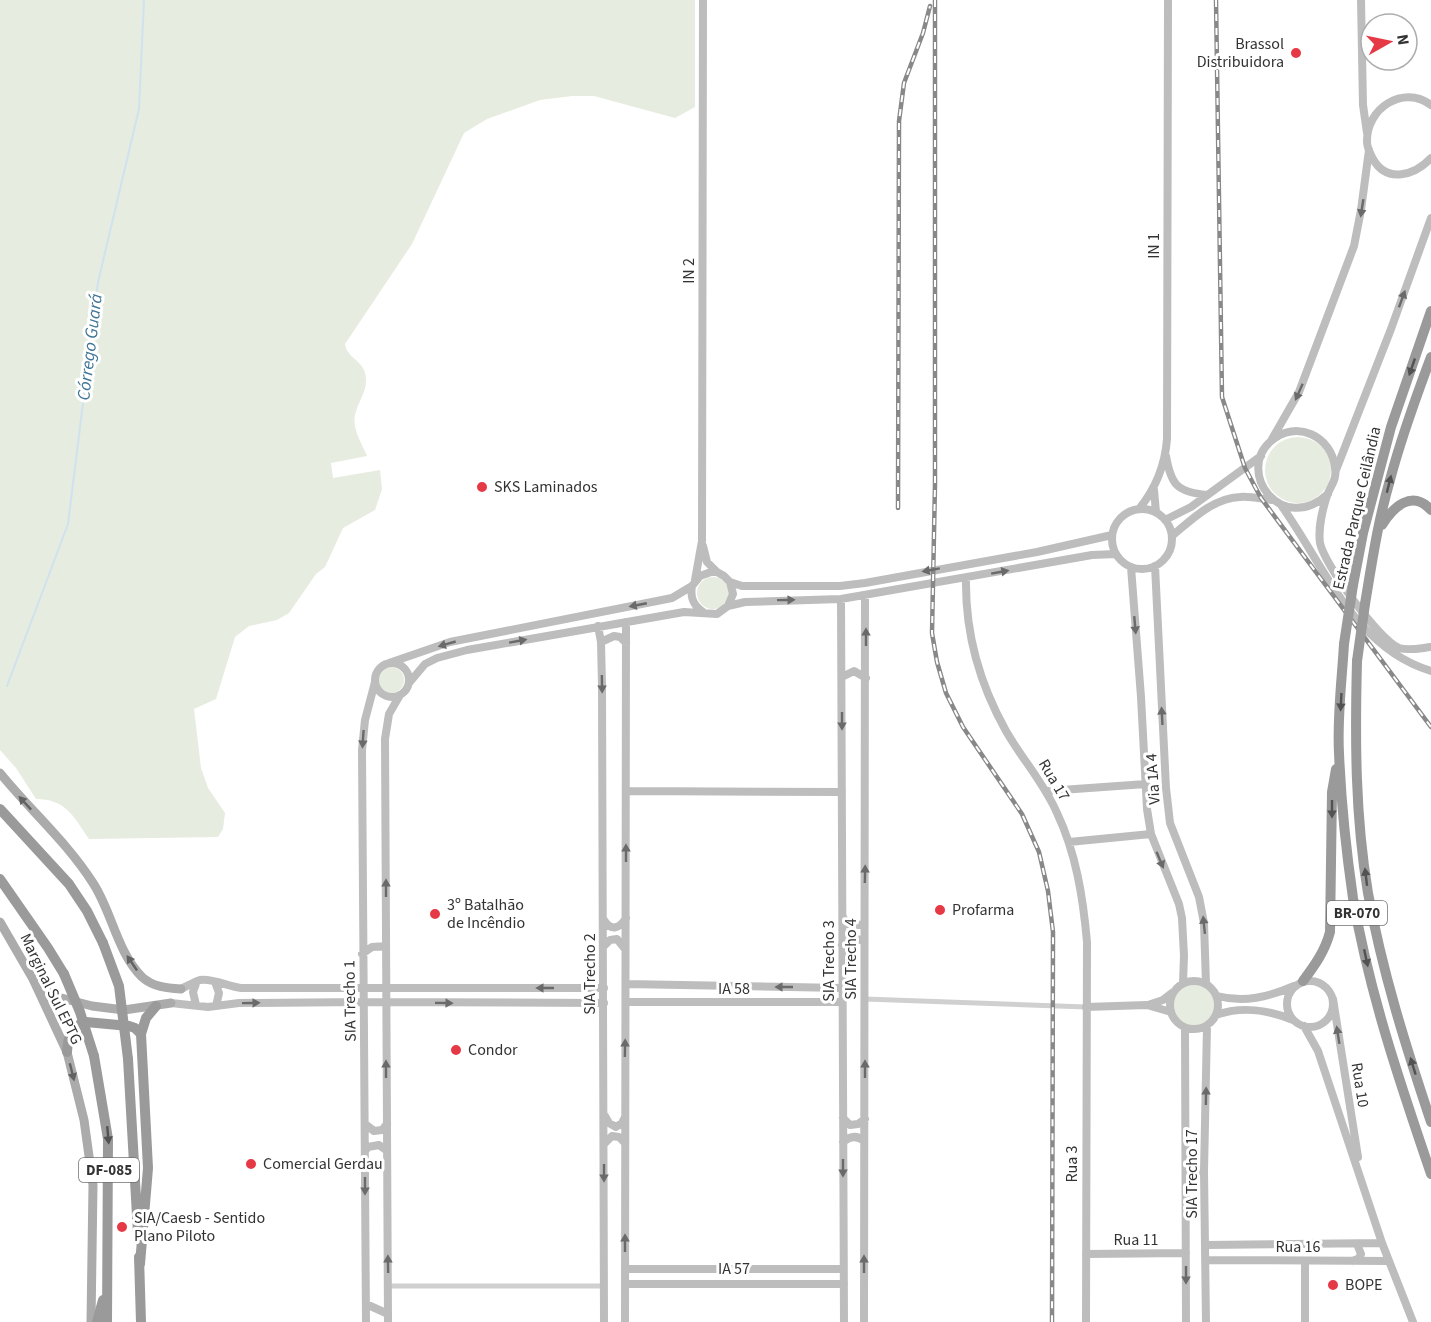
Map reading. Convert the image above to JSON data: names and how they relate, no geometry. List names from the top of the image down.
{
  "streets": {
    "highway": ["Estrada Parque Ceilândia", "BR-070", "DF-085"],
    "main road": [
      "IN 1",
      "IN 2",
      "Via 1A 4",
      "Rua 17",
      "SIA Trecho 4",
      "SIA Trecho 3",
      "SIA Trecho 2",
      "Marginal Sul EPTG",
      "IA 58",
      "SIA Trecho 1",
      "Rua 10",
      "Rua 3",
      "SIA Trecho 17",
      "Rua 11",
      "Rua 16",
      "IA 57"
    ]
  },
  "crossings": [
    ["IN 1", "Via 1A 4"],
    ["Via 1A 4", "SIA Trecho 17"],
    ["Rua 17", "Rua 3"],
    ["SIA Trecho 3", "IA 58"],
    ["SIA Trecho 3", "IA 57"],
    ["Rua 10", "Rua 16"],
    ["Rua 3", "Rua 11"],
    ["SIA Trecho 17", "Rua 11"],
    ["SIA Trecho 17", "Rua 16"]
  ],
  "one_way": ["SIA Trecho 4", "Marginal Sul EPTG"],
  "water": ["Córrego Guará"],
  "places": [
    "Brassol Distribuidora",
    "SKS Laminados",
    "Profarma",
    "3º Batalhão de Incêndio",
    "Condor",
    "Comercial Gerdau",
    "SIA/Caesb - Sentido Plano Piloto",
    "BOPE"
  ],
  "north": "right"
}
